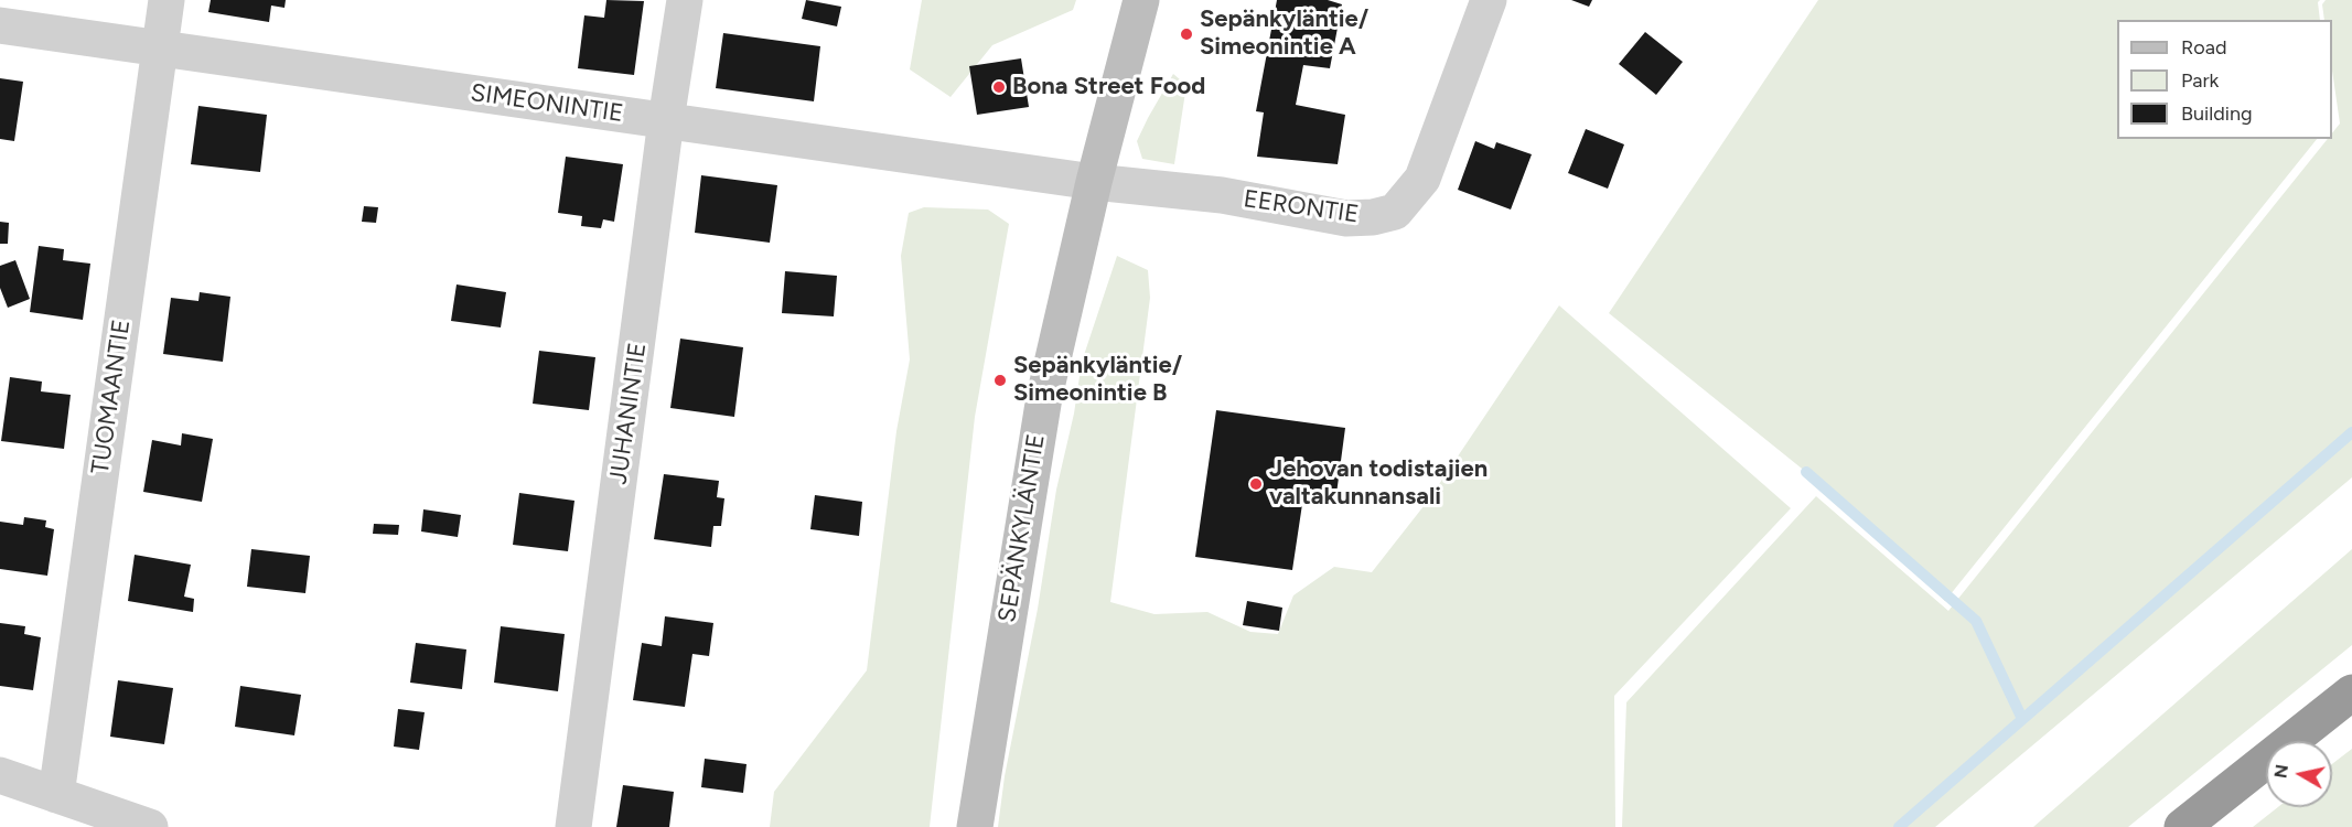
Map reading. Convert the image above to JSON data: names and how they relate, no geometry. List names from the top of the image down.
{
  "streets": {
    "main road": ["SEPÄNKYLÄNTIE"],
    "street": [
      "SIMEONINTIE",
      "EERONTIE",
      "TUOMAANTIE",
      "JUHANINTIE"
    ]
  },
  "crossings": [
    ["SIMEONINTIE", "EERONTIE"],
    ["SIMEONINTIE", "TUOMAANTIE"],
    ["SIMEONINTIE", "JUHANINTIE"],
    ["SIMEONINTIE", "SEPÄNKYLÄNTIE"],
    ["EERONTIE", "SEPÄNKYLÄNTIE"]
  ],
  "places": [
    "Sepänkyläntie/ Simeonintie A",
    "Bona Street Food",
    "Sepänkyläntie/ Simeonintie B",
    "Jehovan todistajien valtakunnansali"
  ],
  "legend": ["Road", "Park", "Building"],
  "north": "left"
}
